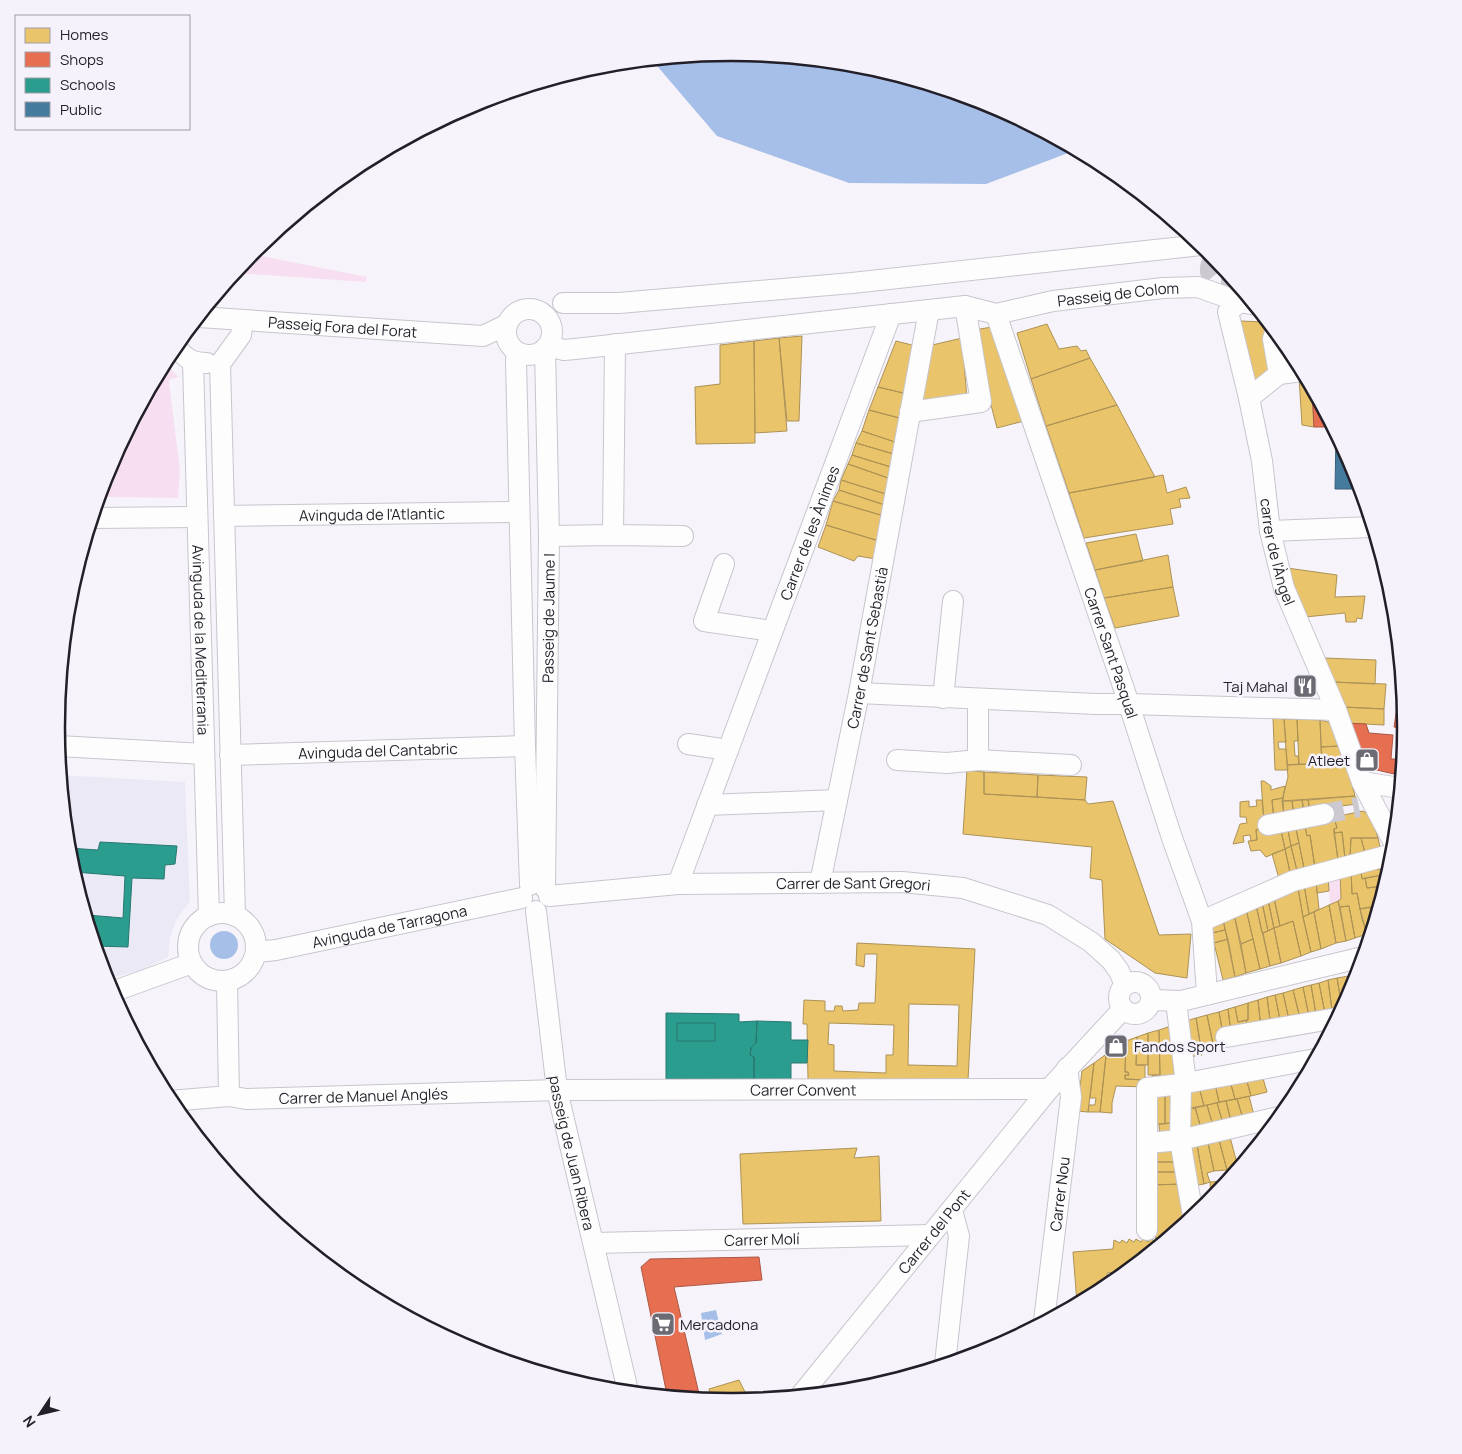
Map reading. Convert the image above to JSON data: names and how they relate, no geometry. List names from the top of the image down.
{
  "streets": {
    "street": [
      "Passeig de Colom",
      "Passeig Fora del Forat",
      "Avinguda de l'Atlantic",
      "Carrer de les Ànimes",
      "carrer de l'Àngel",
      "Passeig de Jaume I",
      "Avinguda de la Mediterrania",
      "Carrer de Sant Sebastià",
      "Carrer Sant Pasqual",
      "Avinguda del Cantabric",
      "Carrer de Sant Gregori",
      "Avinguda de Tarragona",
      "Carrer Convent",
      "Carrer de Manuel Anglés",
      "passeig de Juan Ribera",
      "Carrer Nou",
      "Carrer del Pont",
      "Carrer Molí"
    ]
  },
  "crossings": [
    ["Passeig de Colom", "carrer de l'Àngel"],
    ["Passeig de Colom", "Carrer Sant Pasqual"],
    ["Passeig Fora del Forat", "Passeig de Jaume I"],
    ["Avinguda de l'Atlantic", "Passeig de Jaume I"],
    ["Avinguda de l'Atlantic", "Avinguda de la Mediterrania"],
    ["Carrer de les Ànimes", "Carrer de Sant Gregori"],
    ["Passeig de Jaume I", "Avinguda del Cantabric"],
    ["Passeig de Jaume I", "Carrer de Sant Gregori"],
    ["Passeig de Jaume I", "Avinguda de Tarragona"],
    ["Passeig de Jaume I", "passeig de Juan Ribera"],
    ["Avinguda de la Mediterrania", "Avinguda del Cantabric"],
    ["Avinguda de la Mediterrania", "Avinguda de Tarragona"],
    ["Carrer de Sant Sebastià", "Carrer de Sant Gregori"],
    ["Carrer de Sant Gregori", "Avinguda de Tarragona"],
    ["Carrer de Sant Gregori", "passeig de Juan Ribera"],
    ["Carrer de Sant Gregori", "Carrer del Pont"],
    ["Avinguda de Tarragona", "passeig de Juan Ribera"],
    ["Carrer Convent", "Carrer de Manuel Anglés"],
    ["Carrer Convent", "passeig de Juan Ribera"],
    ["Carrer Convent", "Carrer del Pont"],
    ["Carrer de Manuel Anglés", "passeig de Juan Ribera"],
    ["passeig de Juan Ribera", "Carrer Molí"],
    ["Carrer Nou", "Carrer del Pont"],
    ["Carrer del Pont", "Carrer Molí"]
  ],
  "places": {
    "restaurant": ["Taj Mahal"],
    "shop": ["Atleet", "Fandos Sport"],
    "supermarket": ["Mercadona"]
  },
  "legend": [
    "Homes",
    "Shops",
    "Schools",
    "Public"
  ],
  "north": "bottom left"
}
